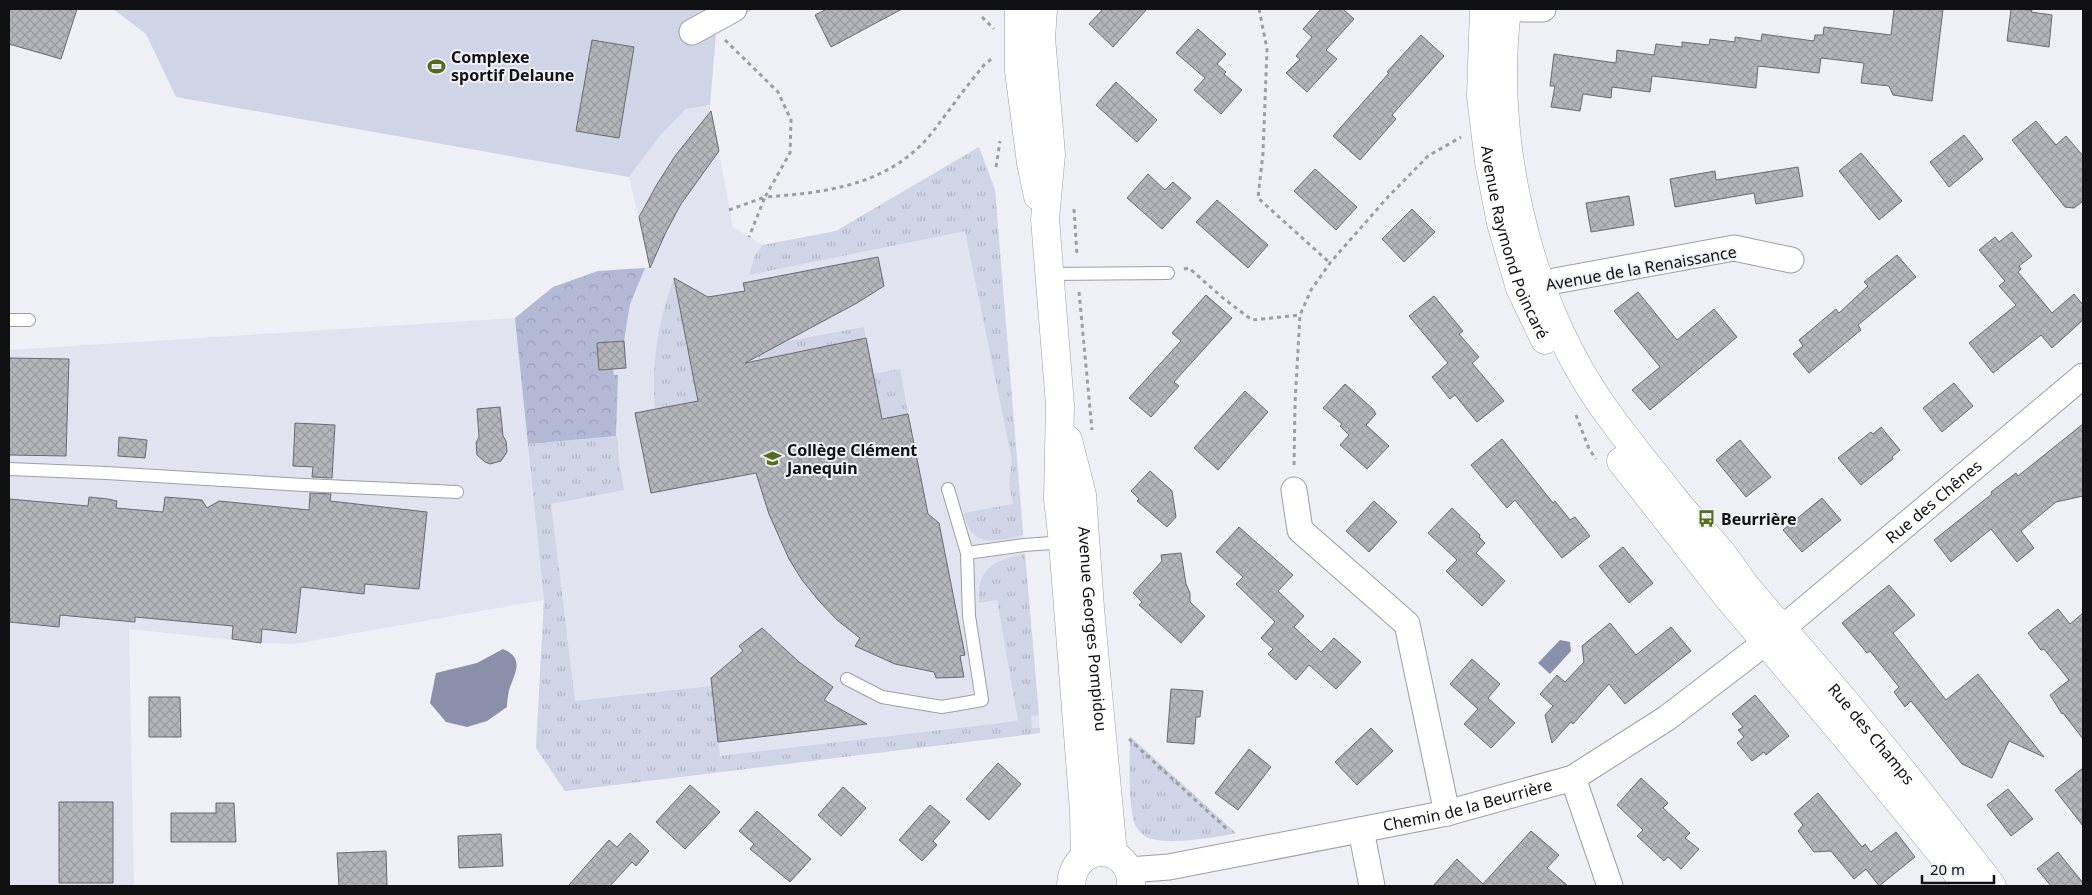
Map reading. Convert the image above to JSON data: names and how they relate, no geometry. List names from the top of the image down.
{
  "streets": {
    "street": [
      "Avenue Raymond Poincaré",
      "Avenue de la Renaissance",
      "Rue des Chênes",
      "Avenue Georges Pompidou",
      "Rue des Champs",
      "Chemin de la Beurrière"
    ]
  },
  "crossings": [
    ["Avenue Raymond Poincaré", "Avenue de la Renaissance"],
    ["Avenue Raymond Poincaré", "Rue des Chênes"],
    ["Avenue Raymond Poincaré", "Rue des Champs"],
    ["Avenue Raymond Poincaré", "Chemin de la Beurrière"],
    ["Rue des Chênes", "Rue des Champs"],
    ["Rue des Chênes", "Chemin de la Beurrière"],
    ["Avenue Georges Pompidou", "Chemin de la Beurrière"],
    ["Rue des Champs", "Chemin de la Beurrière"]
  ],
  "places": {
    "sports": ["Complexe sportif Delaune"],
    "school or university": ["Collège Clément Janequin"],
    "bus stop": ["Beurrière"]
  },
  "scale_bar": "20 m"
}
